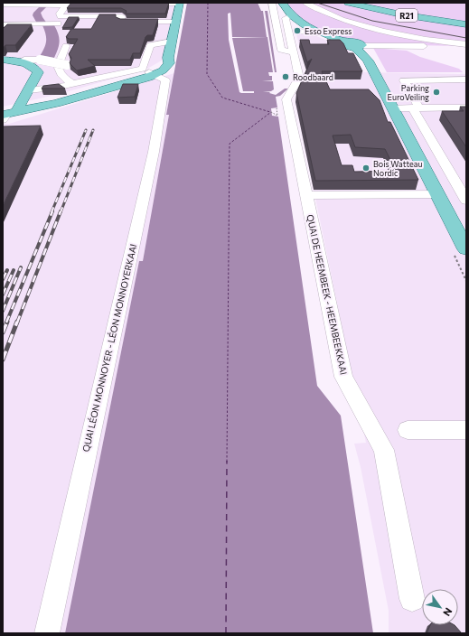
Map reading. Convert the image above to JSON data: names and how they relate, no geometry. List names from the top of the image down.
{
  "streets": {
    "main road": ["R21"],
    "street": ["QUAI DE HEEMBEEK - HEEMBEEKKAAI", "QUAI LÉON MONNOYER - LÉON MONNOYERKAAI"]
  },
  "places": [
    "Esso Express",
    "Roodbaard",
    "Parking EuroVeiling",
    "Bois Watteau Nordic"
  ],
  "north": "bottom right"
}
